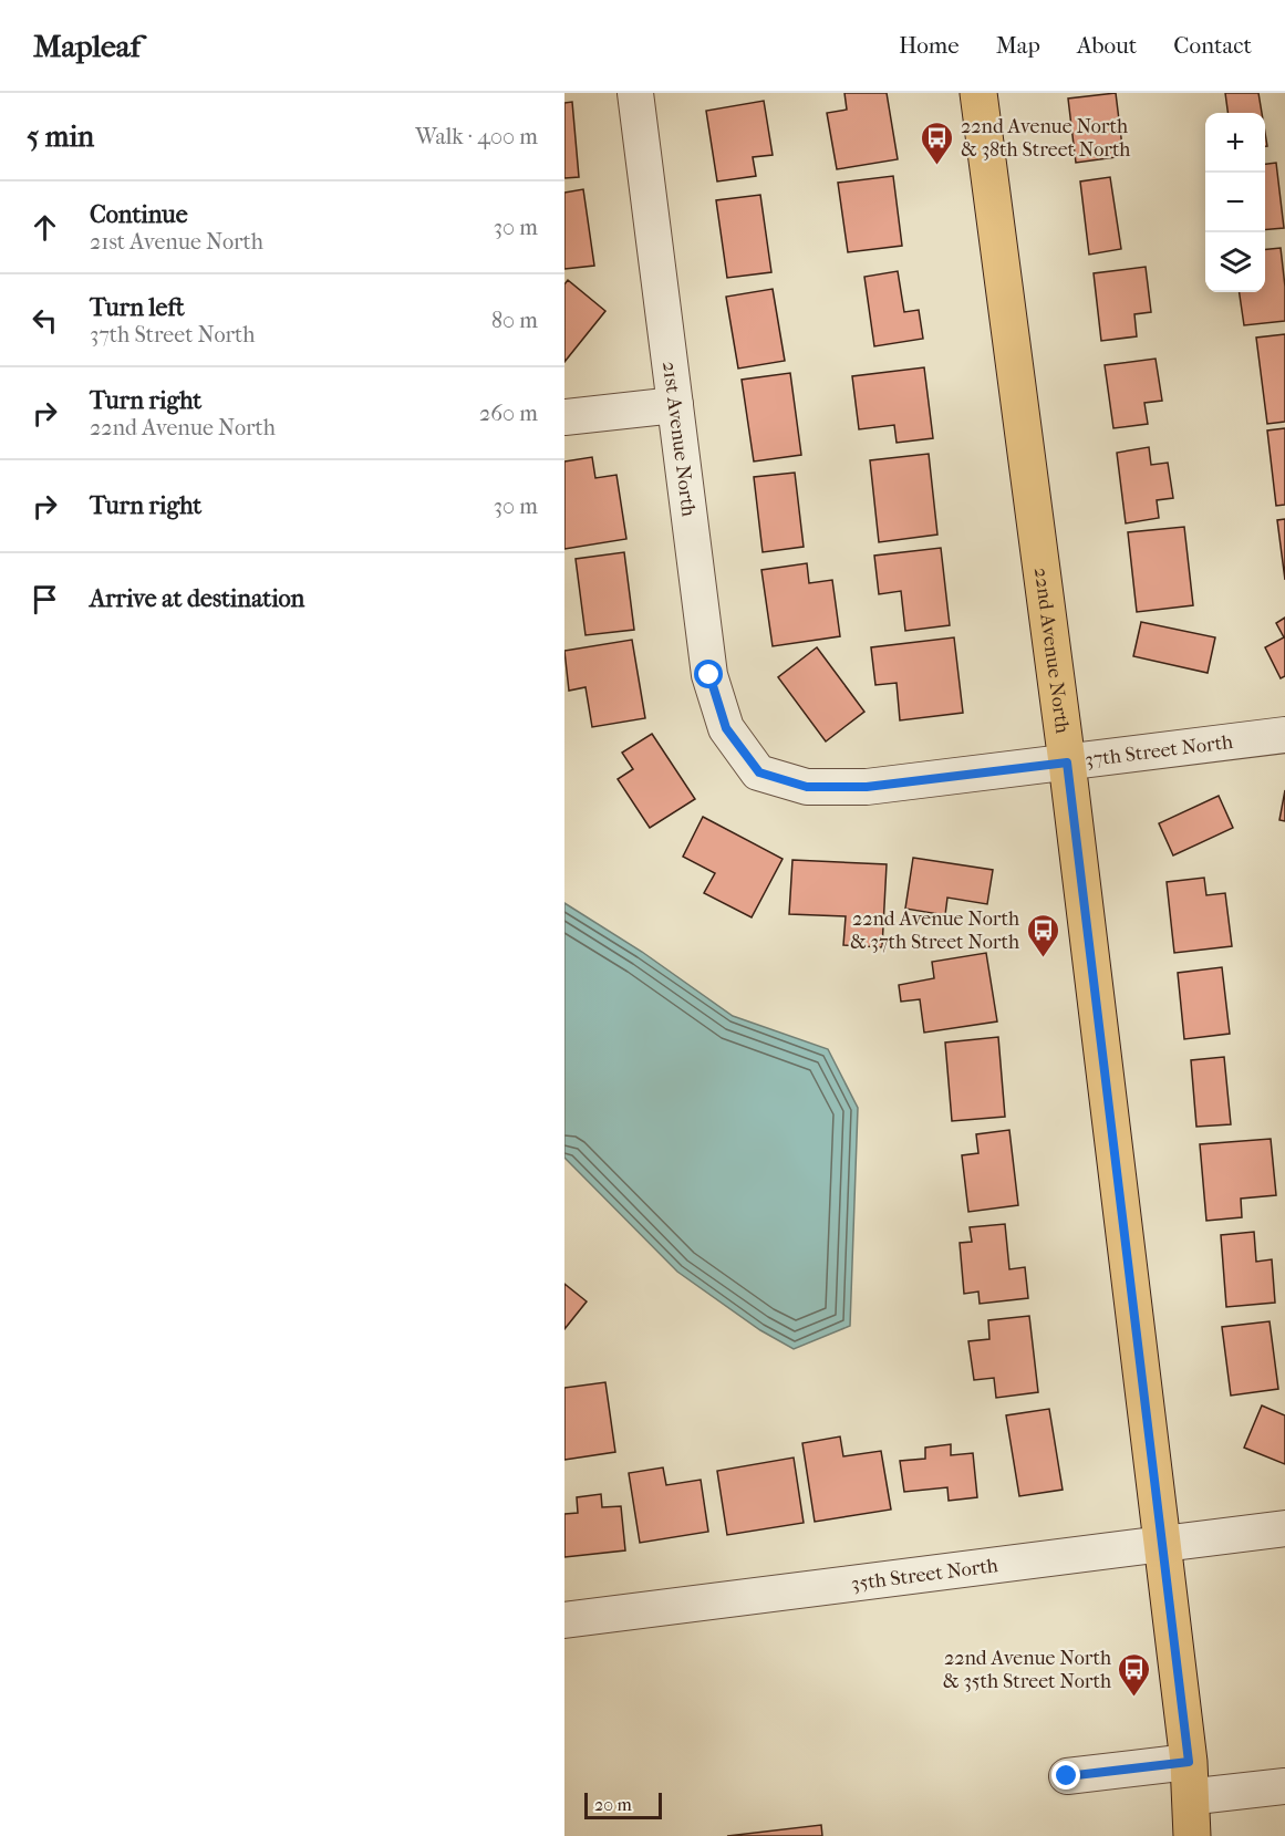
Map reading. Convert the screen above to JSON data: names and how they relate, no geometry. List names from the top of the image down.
{
  "streets": {
    "main road": ["22nd Avenue North"],
    "street": ["21st Avenue North", "37th Street North", "35th Street North"]
  },
  "crossings": [
    ["21st Avenue North", "37th Street North"],
    ["22nd Avenue North", "37th Street North"],
    ["22nd Avenue North", "35th Street North"]
  ],
  "places": {
    "bus stop": ["22nd Avenue North & 38th Street North", "22nd Avenue North & 37th Street North", "22nd Avenue North & 35th Street North"]
  },
  "scale_bar": "20 m",
  "page": {
    "header": "Mapleaf",
    "nav": [
      "Home",
      "Map",
      "About",
      "Contact"
    ],
    "heading": ["5 min", "Walk · 400 m"],
    "map_buttons": ["+", "−"],
    "list": [
      ["Continue", "21st Avenue North", "30 m"],
      ["Turn left", "37th Street North", "80 m"],
      ["Turn right", "22nd Avenue North", "260 m"],
      ["Turn right", "30 m"],
      "Arrive at destination"
    ],
    "scale": "20 m"
  }
}
